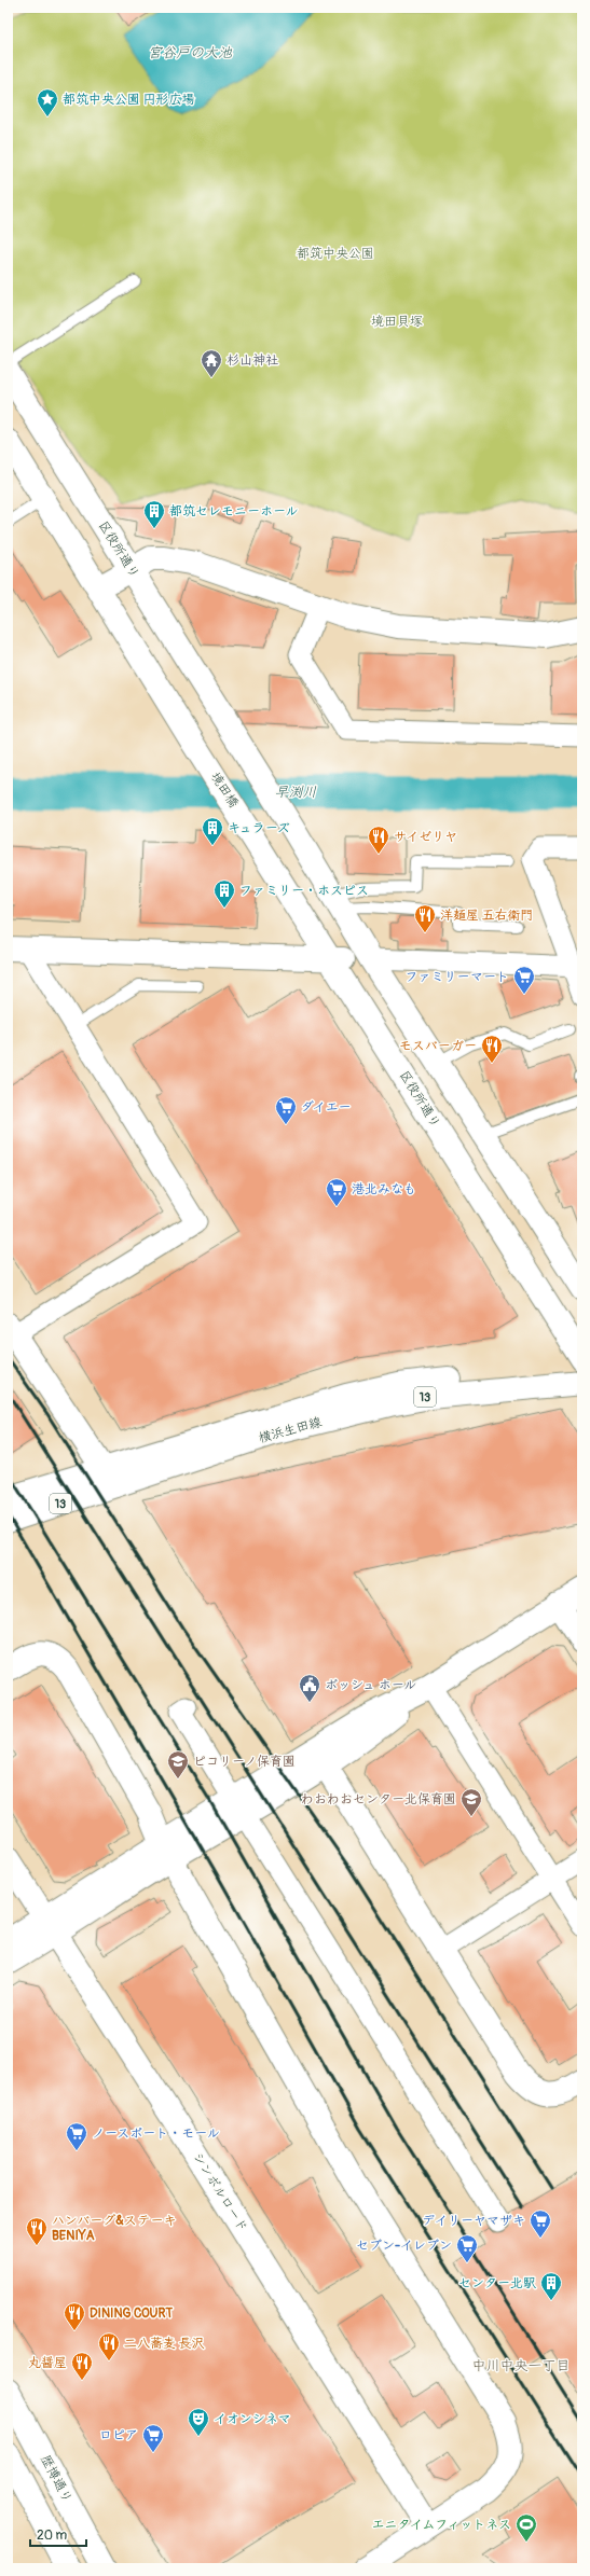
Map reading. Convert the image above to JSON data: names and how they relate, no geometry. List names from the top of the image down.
{
  "streets": {
    "street": [
      "区役所通り",
      "境田橋",
      "13",
      "横浜生田線",
      "シンボルロード",
      "歴博通り"
    ]
  },
  "crossings": [
    ["区役所通り", "境田橋"]
  ],
  "districts": ["中川中央一丁目"],
  "water": ["宮谷戸の大池", "早渕川"],
  "parks": ["都筑中央公園", "境田貝塚"],
  "places": {
    "place": ["都筑中央公園 円形広場"],
    "temple": ["杉山神社"],
    "building": [
      "都筑セレモニーホール",
      "キュラーズ",
      "ファミリー・ホスピス",
      "センター北駅"
    ],
    "restaurant": [
      "サイゼリヤ",
      "洋麺屋 五右衛門",
      "モスバーガー",
      "ハンバーグ&ステーキ BENIYA",
      "DINING COURT",
      "二八蕎麦 長沢",
      "丸醤屋"
    ],
    "supermarket": [
      "ファミリーマート",
      "ダイエー",
      "港北みなも",
      "ノースポート・モール",
      "デイリーヤマザキ",
      "セブン-イレブン",
      "ロピア"
    ],
    "public building": ["ボッシュ ホール"],
    "school or university": ["ピコリーノ保育園", "わおわおセンター北保育園"],
    "theatre": ["イオンシネマ"],
    "sports": ["エニタイムフィットネス"]
  },
  "scale_bar": "20 m"
}
